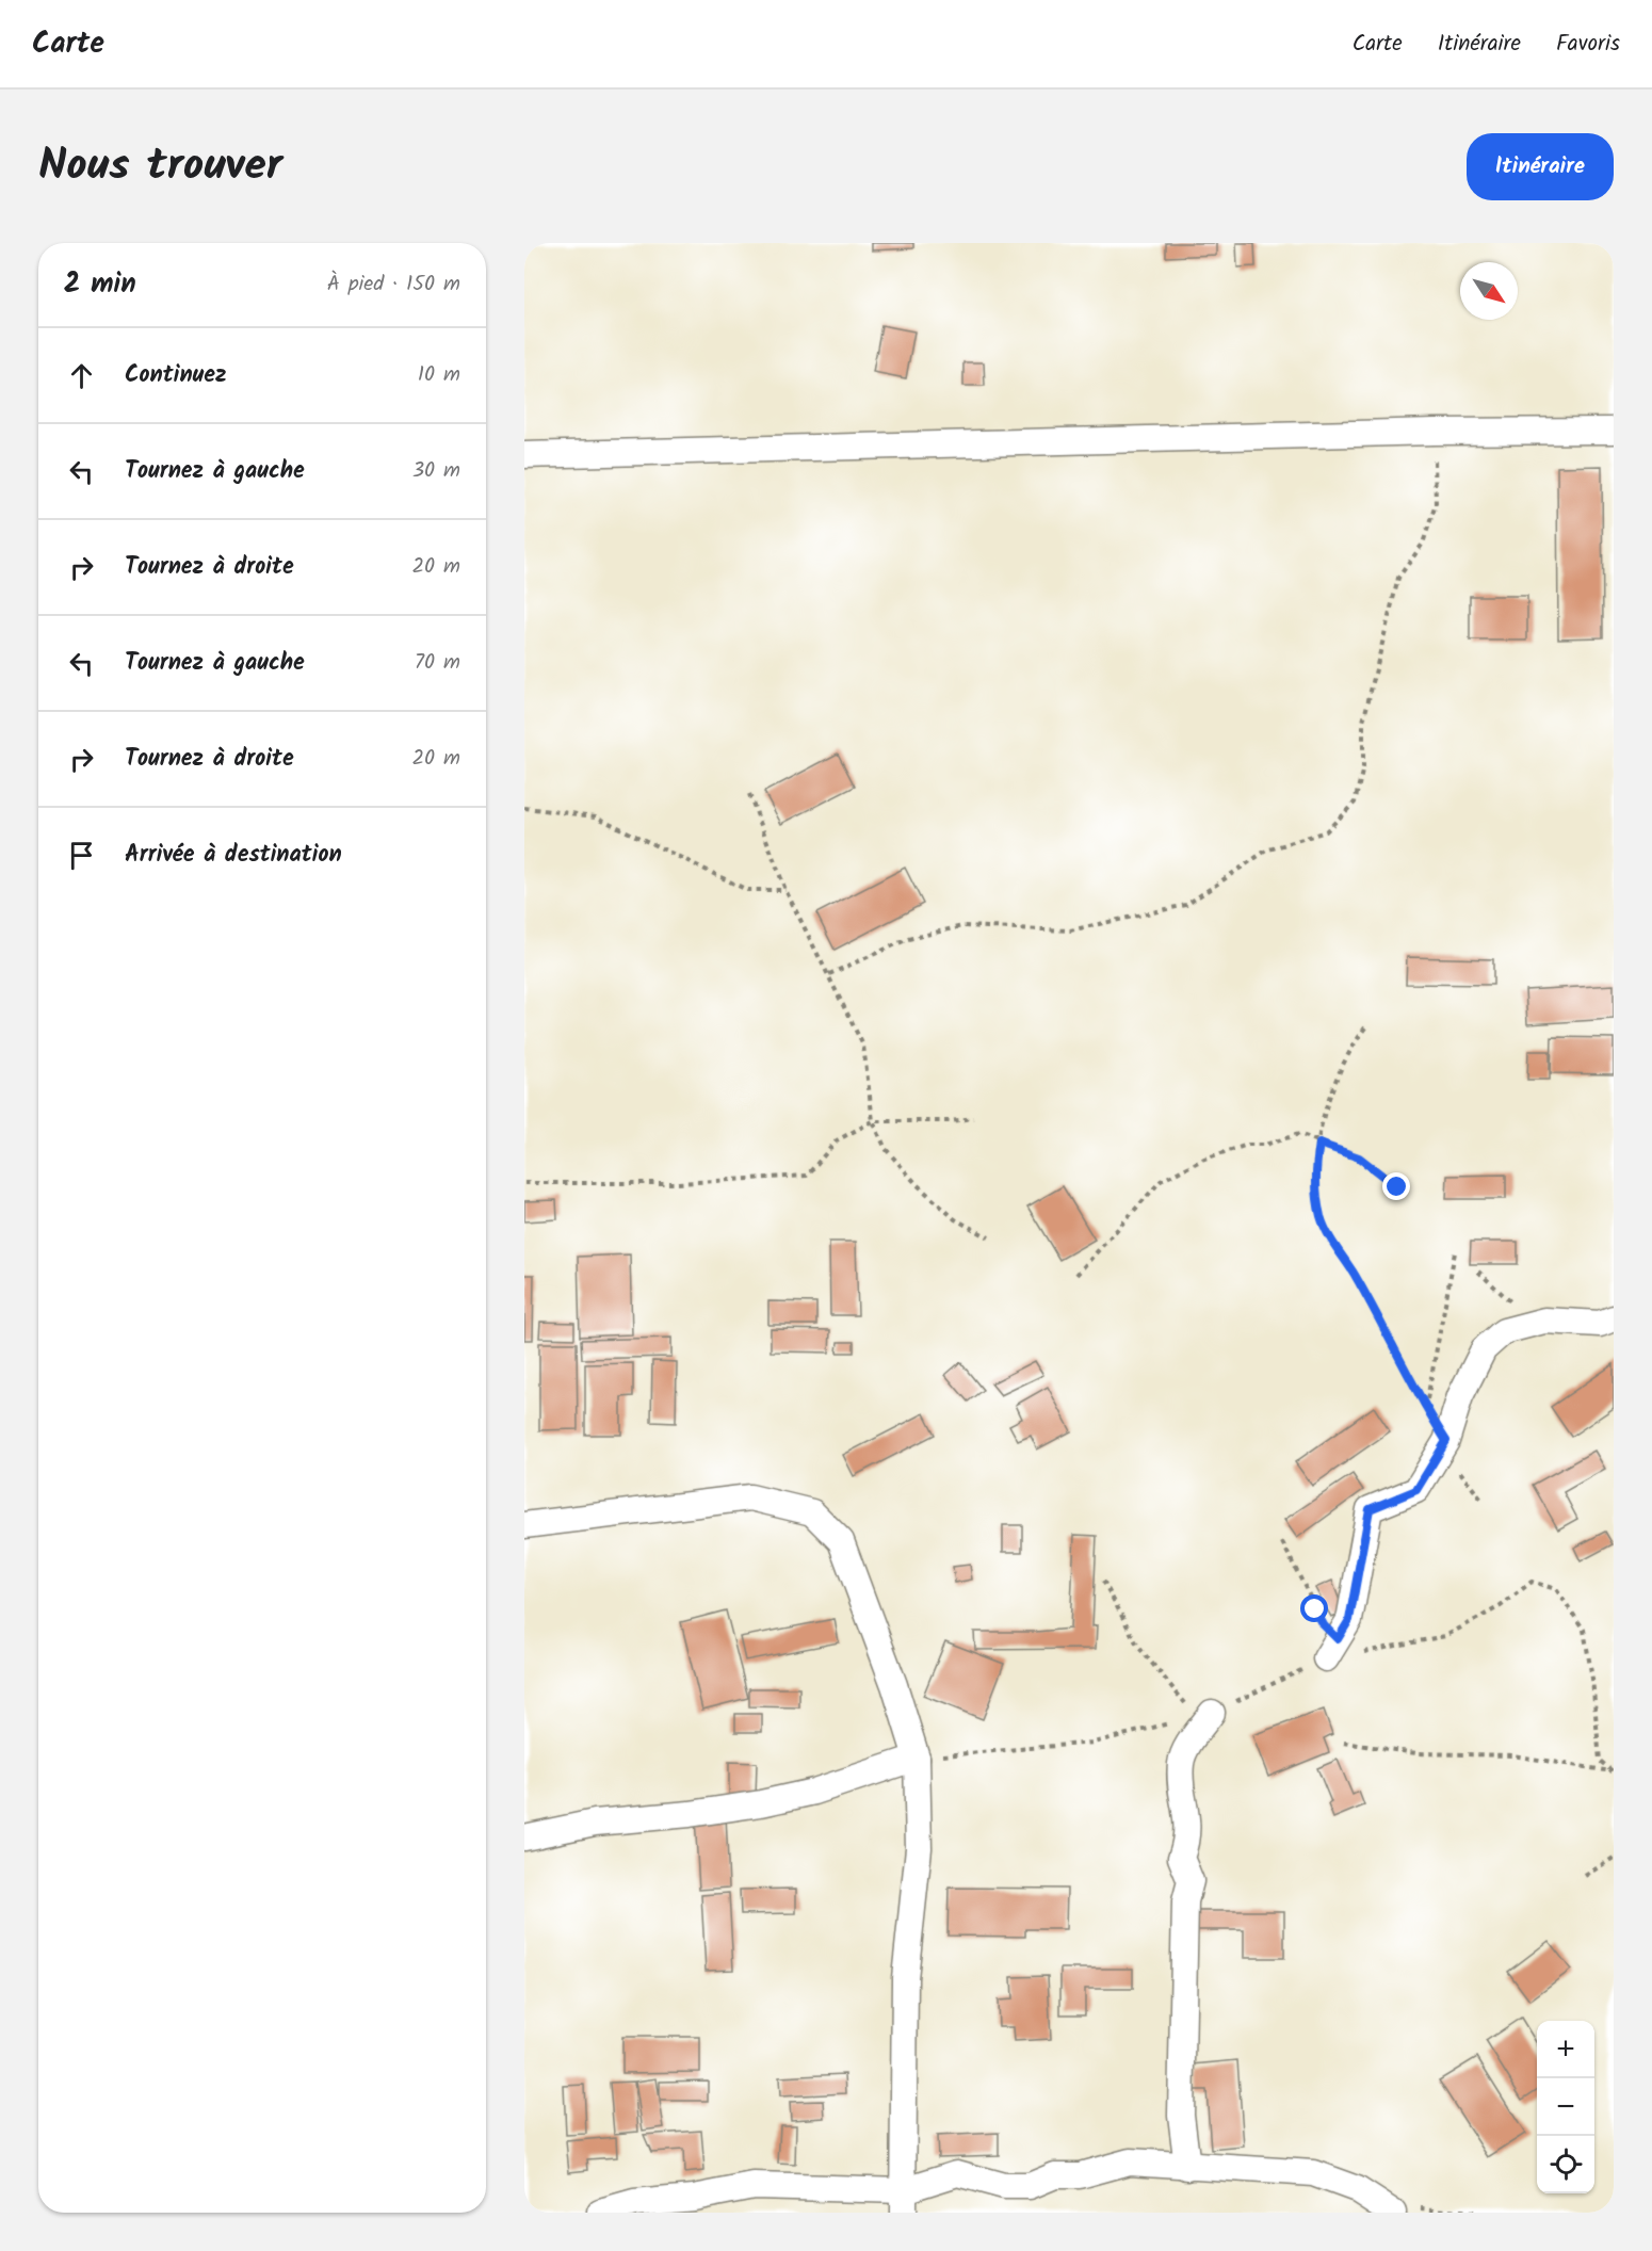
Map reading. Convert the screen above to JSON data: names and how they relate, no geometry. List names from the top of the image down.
{
  "north": "bottom right",
  "page": {
    "header": "Carte",
    "nav": ["Carte", "Itinéraire", "Favoris"],
    "title": "Nous trouver",
    "buttons": "Itinéraire",
    "heading": ["2 min", "À pied · 150 m"],
    "list": [
      ["Continuez", "10 m"],
      ["Tournez à gauche", "30 m"],
      ["Tournez à droite", "20 m"],
      ["Tournez à gauche", "70 m"],
      ["Tournez à droite", "20 m"],
      "Arrivée à destination"
    ],
    "map_buttons": ["+", "−"]
  }
}
